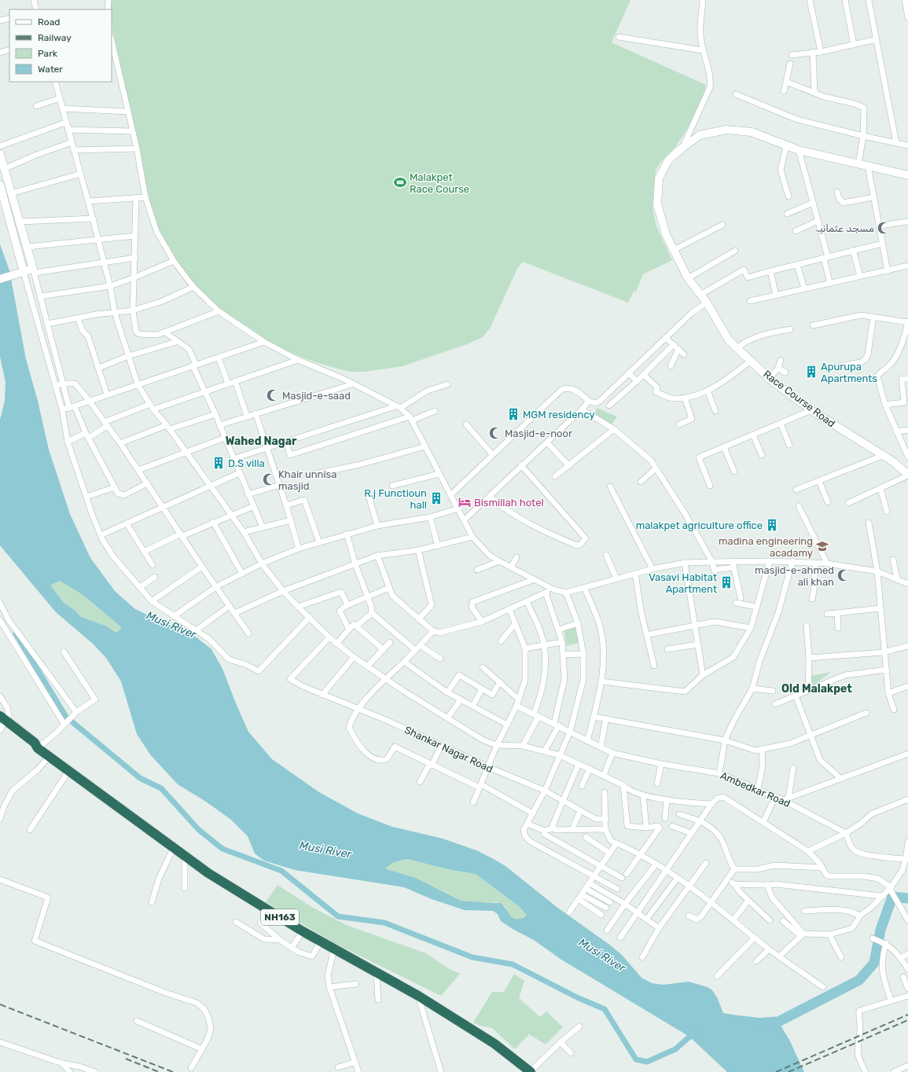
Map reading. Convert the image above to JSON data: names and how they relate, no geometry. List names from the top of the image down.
{
  "streets": {
    "highway": ["NH163"],
    "street": ["Race Course Road", "Shankar Nagar Road", "Ambedkar Road"]
  },
  "districts": ["Wahed Nagar", "Old Malakpet"],
  "water": ["Musi River"],
  "places": {
    "sports": ["Malakpet Race Course"],
    "mosque": [
      "مسجد عثمانیہ",
      "Masjid-e-saad",
      "Masjid-e-noor",
      "Khair unnisa masjid",
      "masjid-e-ahmed ali khan"
    ],
    "building": [
      "Apurupa Apartments",
      "MGM residency",
      "D.S villa",
      "R.j Functioun hall",
      "malakpet agriculture office",
      "Vasavi Habitat Apartment"
    ],
    "hotel": ["Bismillah hotel"],
    "school or university": ["madina engineering acadamy"]
  },
  "legend": [
    "Road",
    "Railway",
    "Park",
    "Water"
  ]
}
